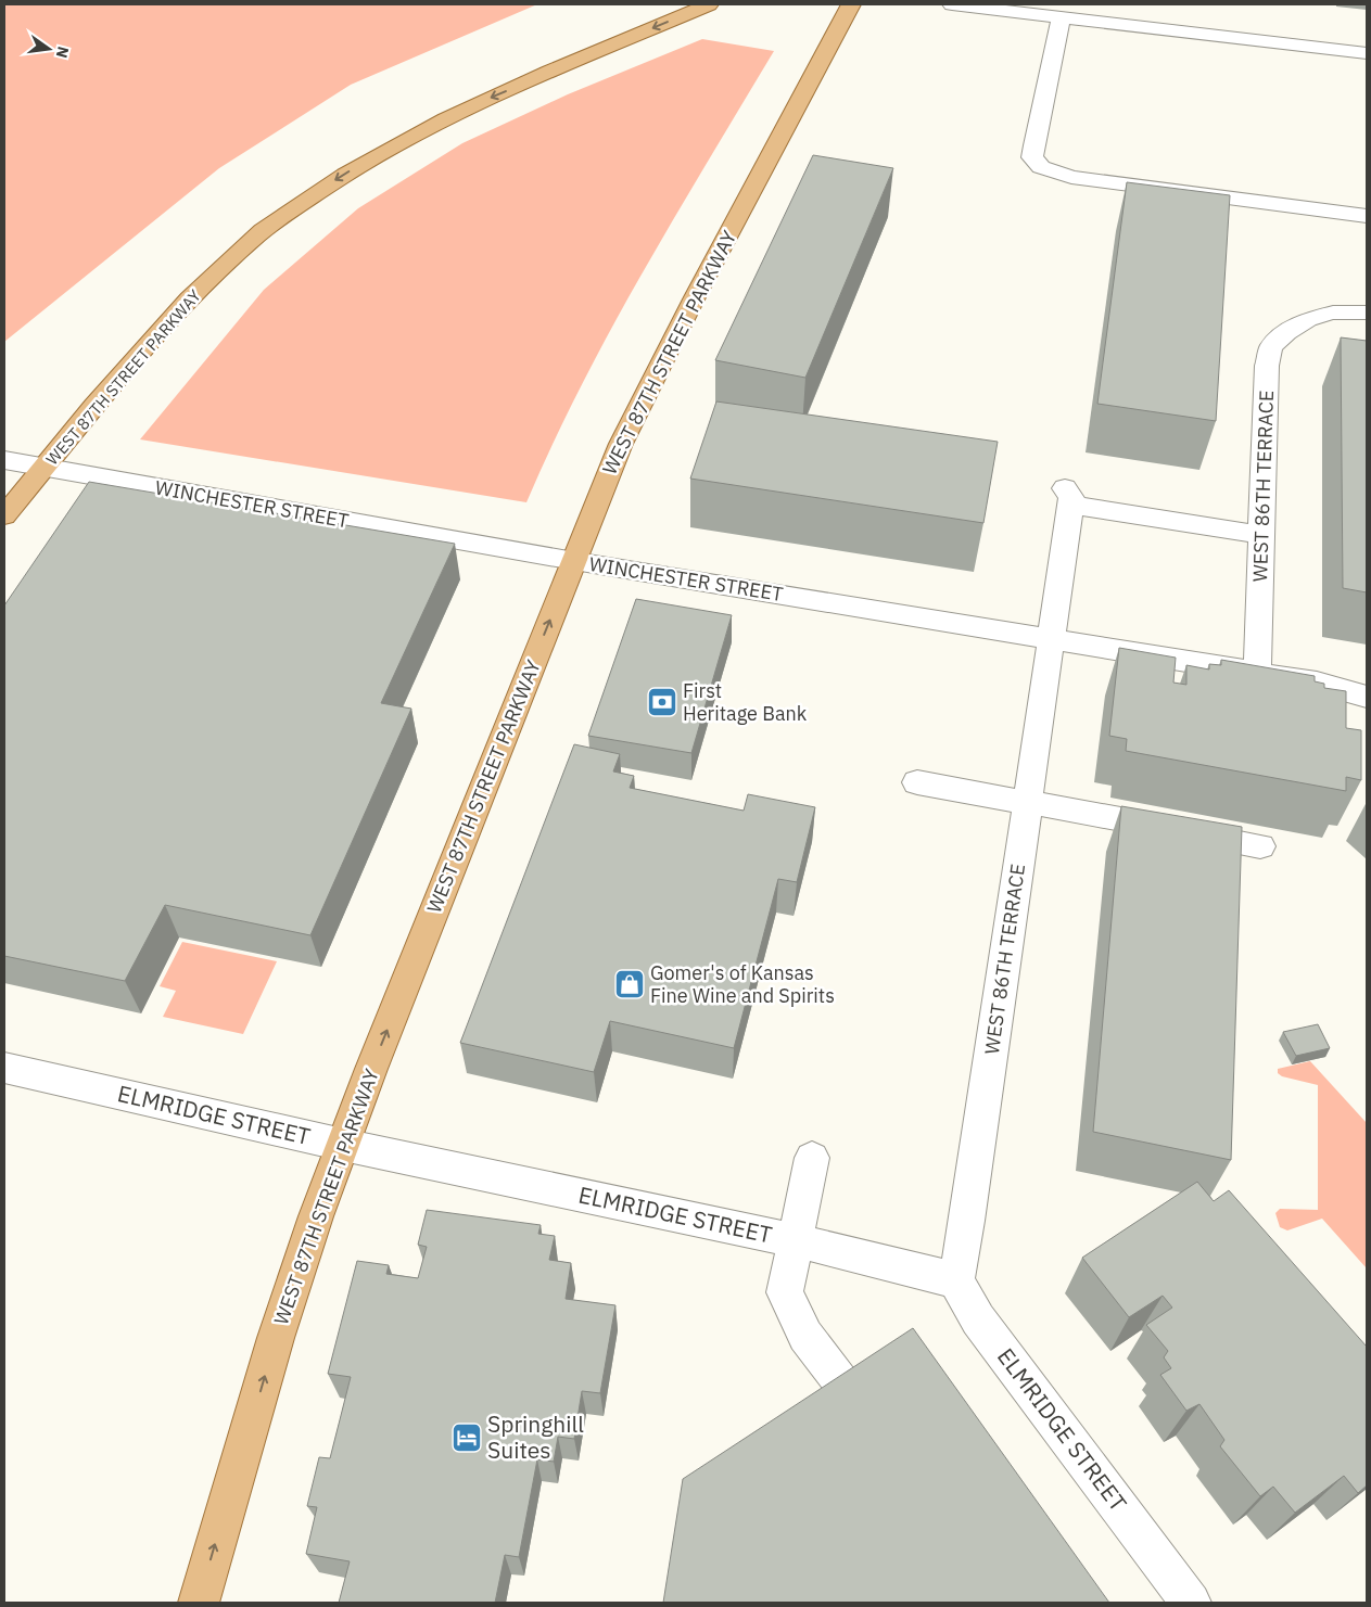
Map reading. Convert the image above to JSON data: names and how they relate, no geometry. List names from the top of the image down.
{
  "streets": {
    "main road": ["WEST 87TH STREET PARKWAY"],
    "street": ["WEST 86TH TERRACE", "WINCHESTER STREET", "ELMRIDGE STREET"]
  },
  "crossings": [
    ["WEST 87TH STREET PARKWAY", "WINCHESTER STREET"],
    ["WEST 87TH STREET PARKWAY", "ELMRIDGE STREET"],
    ["WEST 86TH TERRACE", "WINCHESTER STREET"],
    ["WEST 86TH TERRACE", "ELMRIDGE STREET"]
  ],
  "places": {
    "bank": ["First Heritage Bank"],
    "shop": ["Gomer's of Kansas Fine Wine and Spirits"],
    "hotel": ["Springhill Suites"]
  },
  "north": "right"
}
